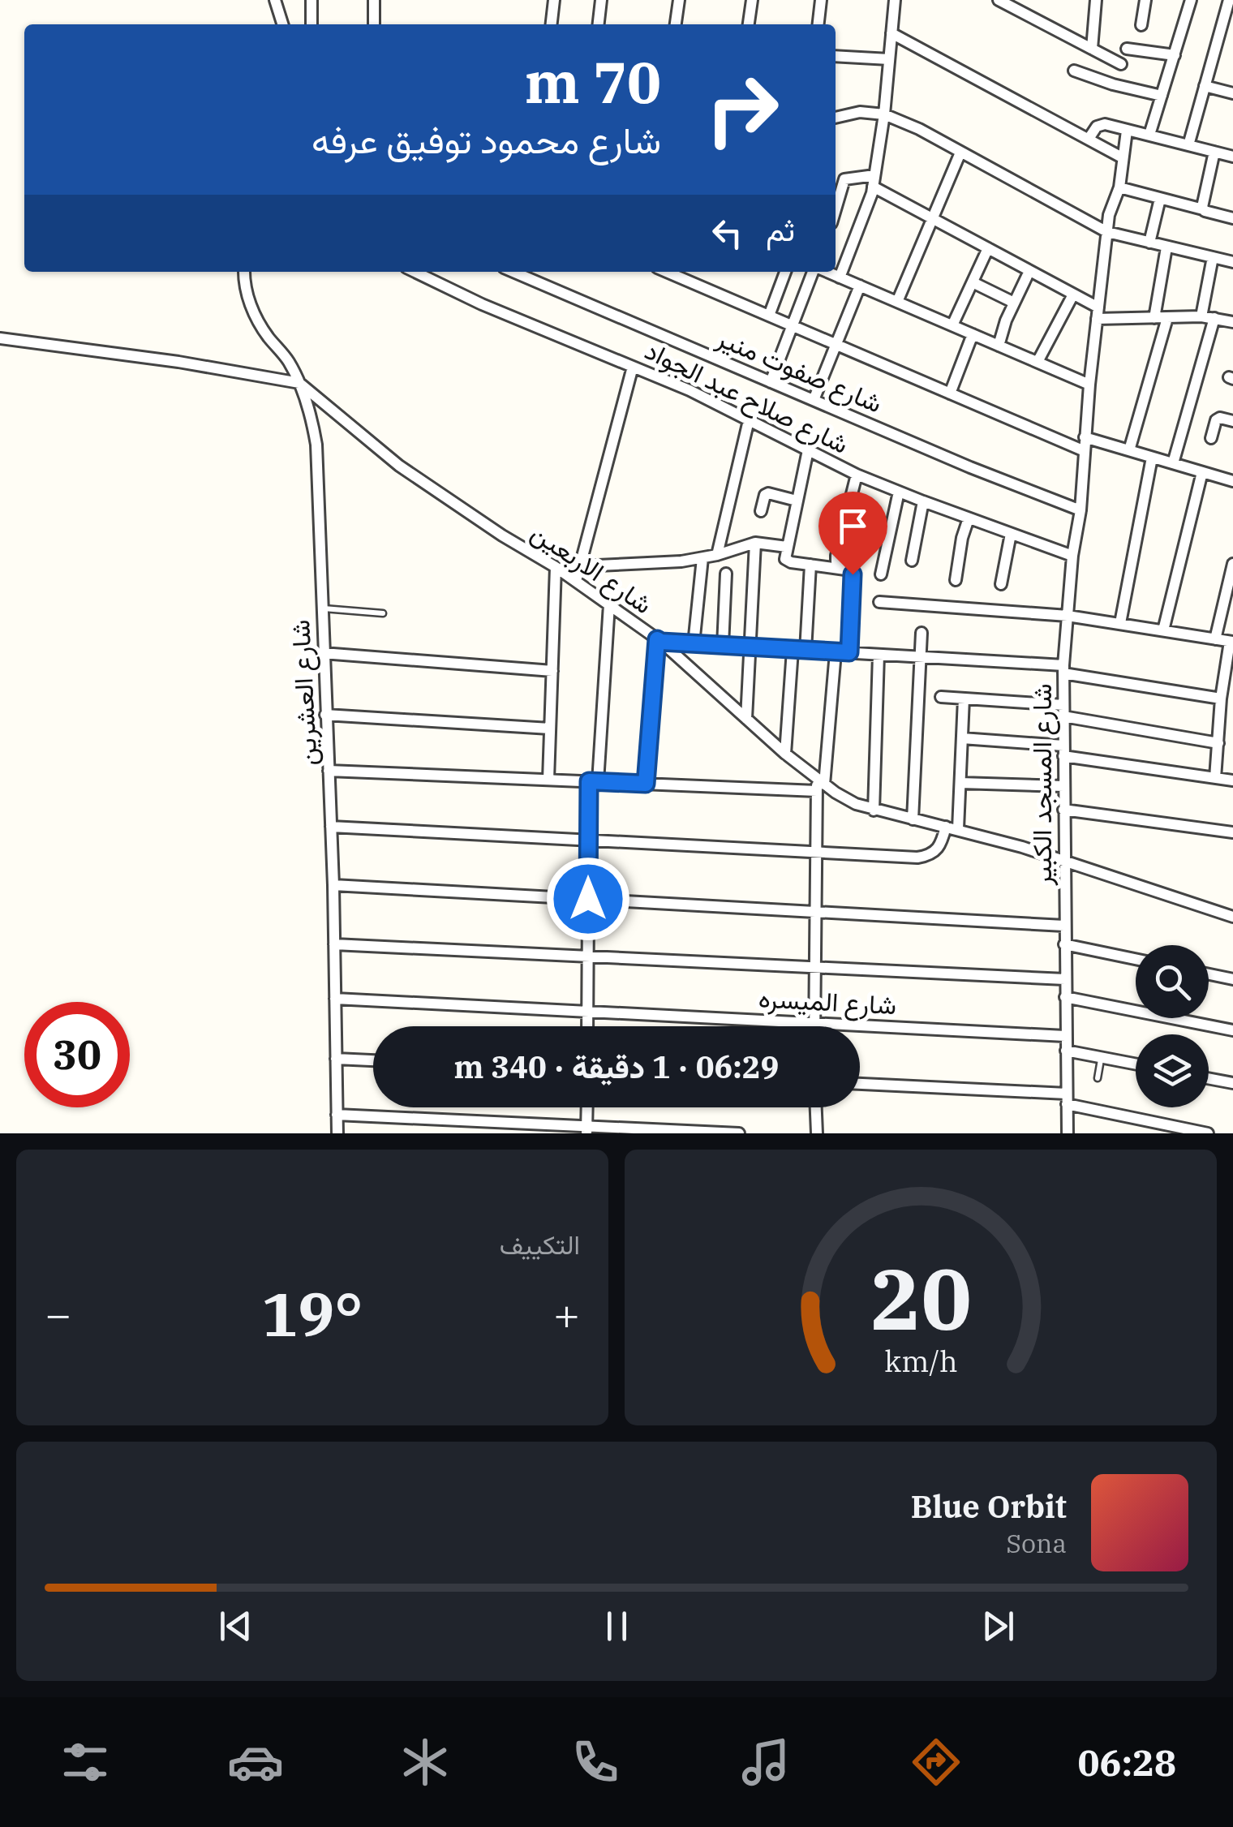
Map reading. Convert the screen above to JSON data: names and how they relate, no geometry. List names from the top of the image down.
{
  "streets": {
    "street": [
      "شارع صفوت منير",
      "شارع صلاح عبد الجواد",
      "شارع الاربعين",
      "شارع العشرين",
      "شارع المسجد الكبير",
      "شارع الميسره"
    ]
  },
  "crossings": [
    ["شارع صفوت منير", "شارع المسجد الكبير"],
    ["شارع صلاح عبد الجواد", "شارع المسجد الكبير"],
    ["شارع الاربعين", "شارع العشرين"],
    ["شارع الاربعين", "شارع المسجد الكبير"],
    ["شارع العشرين", "شارع الميسره"],
    ["شارع المسجد الكبير", "شارع الميسره"]
  ],
  "page": {
    "turn": ["70 m", "شارع محمود توفيق عرفه"],
    "then": "ثم",
    "limit": "30",
    "trip": "06:29 · 1 دقيقة · 340 m",
    "tile": "التكييف",
    "heat": ["−", "19°", "+"],
    "song": ["Blue Orbit", "Sona"],
    "tabs": "06:28",
    "gauge": ["20", "km/h"]
  }
}
